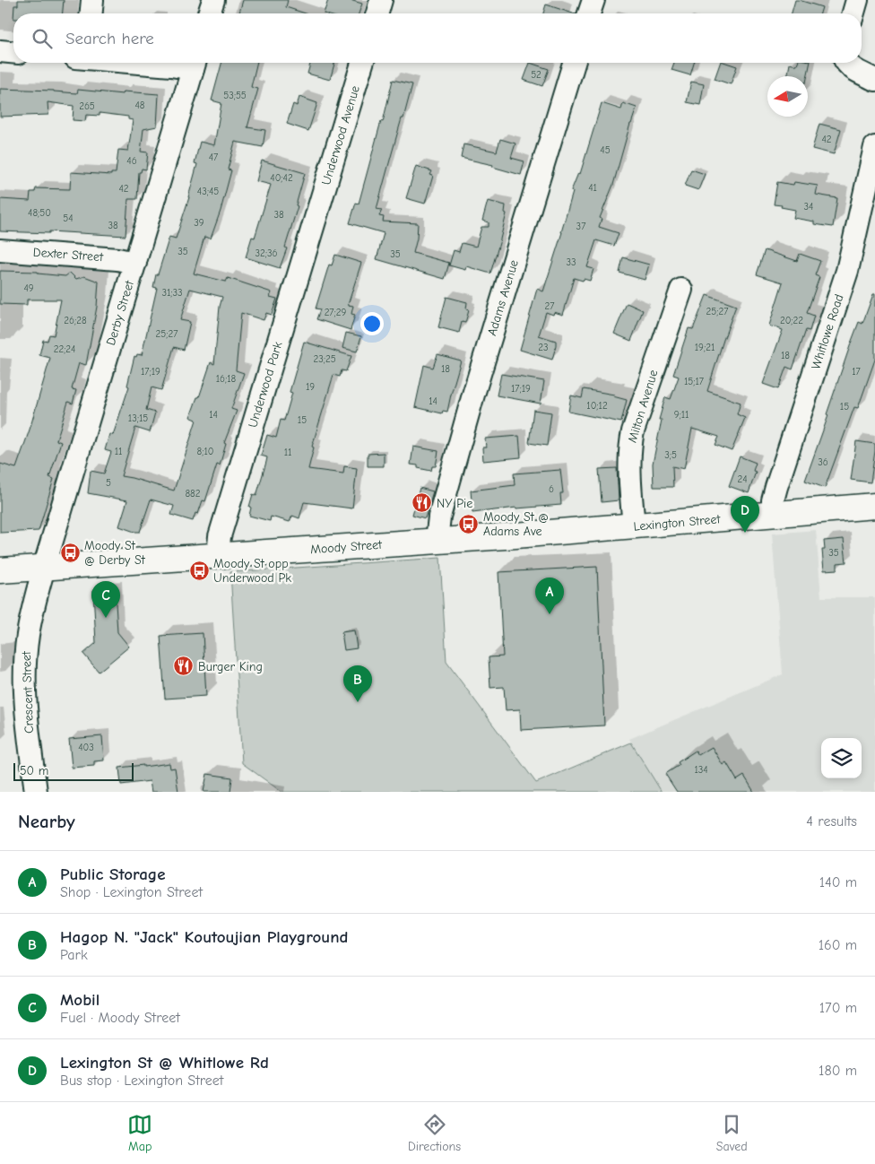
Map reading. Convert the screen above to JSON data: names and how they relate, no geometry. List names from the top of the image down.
{
  "streets": {
    "main road": ["Lexington Street", "Moody Street"],
    "street": [
      "Underwood Avenue",
      "Dexter Street",
      "Adams Avenue",
      "Derby Street",
      "Whitlowe Road",
      "Underwood Park",
      "Milton Avenue",
      "Crescent Street"
    ]
  },
  "crossings": [
    ["Underwood Avenue", "Underwood Park"],
    ["Dexter Street", "Derby Street"],
    ["Adams Avenue", "Moody Street"],
    ["Derby Street", "Moody Street"],
    ["Derby Street", "Crescent Street"],
    ["Whitlowe Road", "Lexington Street"],
    ["Underwood Park", "Moody Street"],
    ["Milton Avenue", "Lexington Street"],
    ["Lexington Street", "Moody Street"],
    ["Moody Street", "Crescent Street"]
  ],
  "places": {
    "restaurant": ["NY Pie", "Burger King"],
    "bus stop": ["Moody St @ Adams Ave", "Moody St @ Derby St", "Moody St opp Underwood Pk"]
  },
  "house_numbers": [
    "52",
    "53;55",
    "48",
    "265",
    "42",
    "45",
    "47",
    "46",
    "40;42",
    "41",
    "42",
    "43;45",
    "34",
    "48;50",
    "38",
    "54",
    "39",
    "38",
    "37",
    "35",
    "32;36",
    "35",
    "33",
    "49",
    "31;33",
    "27",
    "25;27",
    "27;29",
    "26;28",
    "20;22",
    "25;27",
    "23",
    "19;21",
    "22;24",
    "18",
    "23;25",
    "18",
    "17;19",
    "17",
    "16;18",
    "15;17",
    "19",
    "17;19",
    "14",
    "10;12",
    "15",
    "14",
    "9;11",
    "13;15",
    "15",
    "11",
    "8;10",
    "11",
    "3;5",
    "36",
    "24",
    "5",
    "6",
    "882",
    "35",
    "403",
    "134"
  ],
  "scale_bar": "50 m",
  "north": "left",
  "page": {
    "search": "Search here",
    "pins": [
      "D",
      "A",
      "C",
      "B"
    ],
    "scale": "50 m",
    "heading": ["Nearby", "4 results"],
    "list": [
      {
        "mark": "A",
        "name": "Public Storage",
        "note": "Shop · Lexington Street",
        "value": "140 m"
      },
      {
        "mark": "B",
        "name": "Hagop N. \"Jack\" Koutoujian Playground",
        "note": "Park",
        "value": "160 m"
      },
      {
        "mark": "C",
        "name": "Mobil",
        "note": "Fuel · Moody Street",
        "value": "170 m"
      },
      {
        "mark": "D",
        "name": "Lexington St @ Whitlowe Rd",
        "note": "Bus stop · Lexington Street",
        "value": "180 m"
      }
    ],
    "nav": ["Map", "Directions", "Saved"]
  }
}
